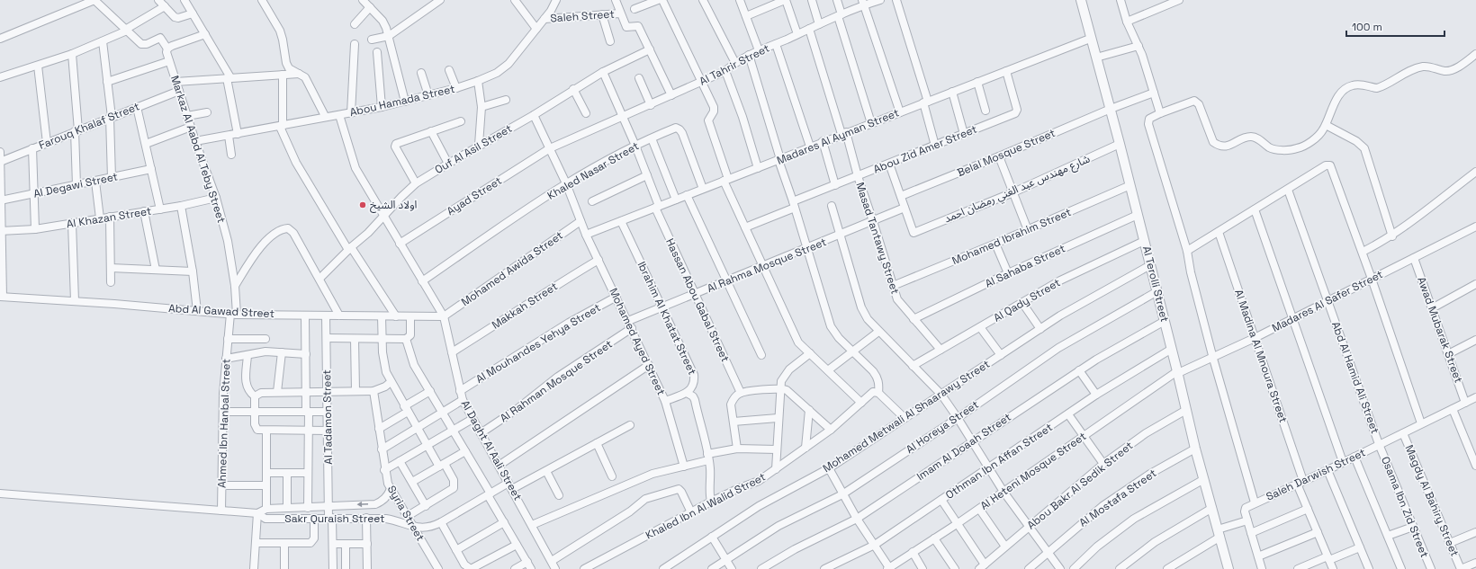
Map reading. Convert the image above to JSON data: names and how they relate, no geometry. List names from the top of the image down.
{
  "streets": {
    "street": [
      "Saleh Street",
      "Al Tahrir Street",
      "Abou Hamada Street",
      "Farouq Khalaf Street",
      "Madares Al Ayman Street",
      "Markaz Al Aabd Al Teby Street",
      "Ouf Al Asil Street",
      "Abou Zid Amer Street",
      "Belal Mosque Street",
      "Khaled Nasar Street",
      "Al Degawi Street",
      "شارع مهندس عبد الغني رمضان احمد",
      "Ayad Street",
      "Al Khazan Street",
      "Mohamed Ibrahim Street",
      "Masad Tantawy Street",
      "Al Rahma Mosque Street",
      "Al Sahaba Street",
      "Mohamed Awida Street",
      "Al Terolli Street",
      "Hassan Abou Gabal Street",
      "Al Qady Street",
      "Madares Al Safer Street",
      "Makkah Street",
      "Abd Al Gawad Street",
      "Ibrahim Al Khatat Street",
      "Awad Mubarak Street",
      "Mohamed Ayed Street",
      "Al Mouhandes Yehya Street",
      "Al Madina Al Mnoura Street",
      "Abd Al Hamid Ali Street",
      "Al Rahman Mosque Street",
      "Mohamed Metwali Al Shaarawy Street",
      "Al Tadamon Street",
      "Ahmed Ibn Hanbal Street",
      "Al Horeya Street",
      "Imam Al Doaah Street",
      "Al Daght Al Aali Street",
      "Othman Ibn Affan Street",
      "Al Heteni Mosque Street",
      "Saleh Darwish Street",
      "Abou Bakr Al Sedik Street",
      "Al Mostafa Street",
      "Magdy Al Bahiry Street",
      "Khaled Ibn Al Walid Street",
      "Osama Ibn Zid Street",
      "Syria Street",
      "Sakr Quraish Street"
    ]
  },
  "crossings": [
    ["Saleh Street", "Abou Hamada Street"],
    ["Al Tahrir Street", "Ayad Street"],
    ["Al Tahrir Street", "Masad Tantawy Street"],
    ["Al Tahrir Street", "Hassan Abou Gabal Street"],
    ["Al Tahrir Street", "Mohamed Ayed Street"],
    ["Abou Hamada Street", "Markaz Al Aabd Al Teby Street"],
    ["Abou Hamada Street", "Al Daght Al Aali Street"],
    ["Farouq Khalaf Street", "Markaz Al Aabd Al Teby Street"],
    ["Madares Al Ayman Street", "Abou Zid Amer Street"],
    ["Madares Al Ayman Street", "Khaled Nasar Street"],
    ["Madares Al Ayman Street", "Masad Tantawy Street"],
    ["Madares Al Ayman Street", "Al Terolli Street"],
    ["Madares Al Ayman Street", "Hassan Abou Gabal Street"],
    ["Madares Al Ayman Street", "Ibrahim Al Khatat Street"],
    ["Madares Al Ayman Street", "Mohamed Ayed Street"],
    ["Markaz Al Aabd Al Teby Street", "Al Khazan Street"],
    ["Markaz Al Aabd Al Teby Street", "Abd Al Gawad Street"],
    ["Markaz Al Aabd Al Teby Street", "Ahmed Ibn Hanbal Street"],
    ["Ouf Al Asil Street", "Hassan Abou Gabal Street"],
    ["Ouf Al Asil Street", "Mohamed Ayed Street"],
    ["Ouf Al Asil Street", "Al Daght Al Aali Street"],
    ["Abou Zid Amer Street", "Masad Tantawy Street"],
    ["Belal Mosque Street", "Al Terolli Street"],
    ["Khaled Nasar Street", "Hassan Abou Gabal Street"],
    ["Khaled Nasar Street", "Mohamed Ayed Street"],
    ["Khaled Nasar Street", "Al Daght Al Aali Street"],
    ["شارع مهندس عبد الغني رمضان احمد", "Al Rahma Mosque Street"],
    ["شارع مهندس عبد الغني رمضان احمد", "Al Terolli Street"],
    ["Ayad Street", "Mohamed Ayed Street"],
    ["Ayad Street", "Al Daght Al Aali Street"],
    ["Mohamed Ibrahim Street", "Masad Tantawy Street"],
    ["Mohamed Ibrahim Street", "Al Terolli Street"],
    ["Masad Tantawy Street", "Al Rahma Mosque Street"],
    ["Masad Tantawy Street", "Al Sahaba Street"],
    ["Masad Tantawy Street", "Al Qady Street"],
    ["Al Rahma Mosque Street", "Hassan Abou Gabal Street"],
    ["Al Rahma Mosque Street", "Ibrahim Al Khatat Street"],
    ["Al Rahma Mosque Street", "Mohamed Ayed Street"],
    ["Al Rahma Mosque Street", "Al Rahman Mosque Street"],
    ["Al Sahaba Street", "Al Terolli Street"],
    ["Mohamed Awida Street", "Abd Al Gawad Street"],
    ["Mohamed Awida Street", "Mohamed Ayed Street"],
    ["Mohamed Awida Street", "Al Daght Al Aali Street"],
    ["Al Terolli Street", "Al Qady Street"],
    ["Al Terolli Street", "Madares Al Safer Street"],
    ["Al Terolli Street", "Mohamed Metwali Al Shaarawy Street"],
    ["Al Terolli Street", "Al Horeya Street"],
    ["Al Terolli Street", "Imam Al Doaah Street"],
    ["Al Terolli Street", "Othman Ibn Affan Street"],
    ["Al Terolli Street", "Al Heteni Mosque Street"],
    ["Al Terolli Street", "Abou Bakr Al Sedik Street"],
    ["Al Terolli Street", "Al Mostafa Street"],
    ["Madares Al Safer Street", "Awad Mubarak Street"],
    ["Madares Al Safer Street", "Al Madina Al Mnoura Street"],
    ["Madares Al Safer Street", "Abd Al Hamid Ali Street"],
    ["Madares Al Safer Street", "Al Heteni Mosque Street"],
    ["Makkah Street", "Mohamed Ayed Street"],
    ["Makkah Street", "Al Daght Al Aali Street"],
    ["Abd Al Gawad Street", "Al Tadamon Street"],
    ["Abd Al Gawad Street", "Ahmed Ibn Hanbal Street"],
    ["Abd Al Gawad Street", "Al Daght Al Aali Street"],
    ["Ibrahim Al Khatat Street", "Mohamed Ayed Street"],
    ["Awad Mubarak Street", "Saleh Darwish Street"],
    ["Mohamed Ayed Street", "Al Mouhandes Yehya Street"],
    ["Mohamed Ayed Street", "Al Rahman Mosque Street"],
    ["Al Mouhandes Yehya Street", "Al Daght Al Aali Street"],
    ["Al Madina Al Mnoura Street", "Saleh Darwish Street"],
    ["Abd Al Hamid Ali Street", "Saleh Darwish Street"],
    ["Abd Al Hamid Ali Street", "Osama Ibn Zid Street"],
    ["Al Rahman Mosque Street", "Al Daght Al Aali Street"],
    ["Al Tadamon Street", "Sakr Quraish Street"],
    ["Ahmed Ibn Hanbal Street", "Sakr Quraish Street"],
    ["Al Daght Al Aali Street", "Sakr Quraish Street"],
    ["Saleh Darwish Street", "Magdy Al Bahiry Street"],
    ["Saleh Darwish Street", "Osama Ibn Zid Street"],
    ["Syria Street", "Sakr Quraish Street"]
  ],
  "places": ["اولاد الشيخ"],
  "scale_bar": "100 m"
}
